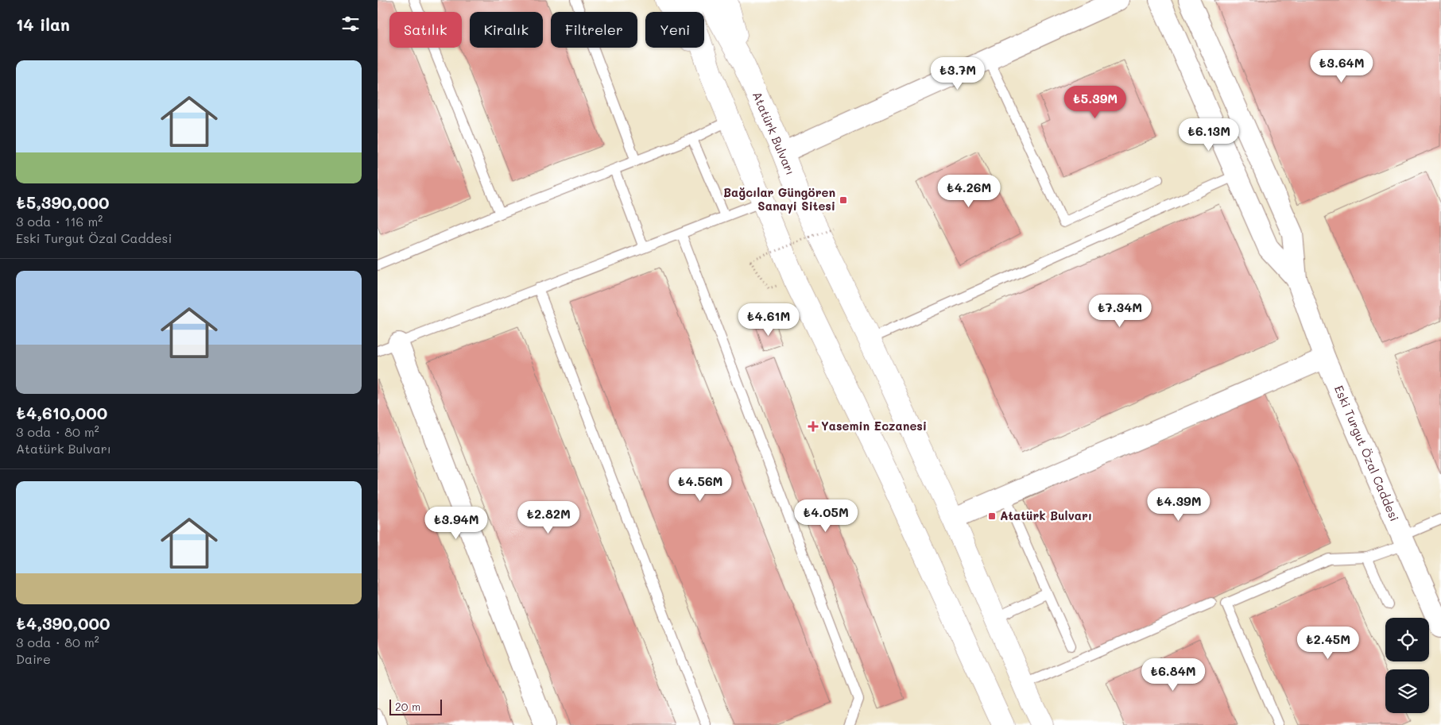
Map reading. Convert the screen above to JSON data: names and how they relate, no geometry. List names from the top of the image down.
{
  "streets": {
    "main road": ["Atatürk Bulvarı"],
    "street": ["Eski Turgut Özal Caddesi"]
  },
  "places": {
    "transit": ["Bağcılar Güngören Sanayi Sitesi", "Atatürk Bulvarı"],
    "health": ["Yasemin Eczanesi"]
  },
  "scale_bar": "20 m",
  "page": {
    "heading": "14 ilan",
    "chip": [
      "Satılık",
      "Kiralık",
      "Filtreler",
      "Yeni"
    ],
    "list": [
      {
        "name": "₺5,390,000",
        "note": "3 oda · 116 m² · Eski Turgut Özal Caddesi"
      },
      {
        "name": "₺4,610,000",
        "note": "3 oda · 80 m² · Atatürk Bulvarı"
      },
      {
        "name": "₺4,390,000",
        "note": "3 oda · 80 m² · Daire"
      }
    ],
    "price": [
      "₺3.64M",
      "₺3.7M",
      "₺5.39M",
      "₺6.13M",
      "₺4.26M",
      "₺7.34M",
      "₺4.61M",
      "₺4.56M",
      "₺4.39M",
      "₺4.05M",
      "₺2.82M",
      "₺3.94M",
      "₺2.45M",
      "₺6.84M"
    ],
    "scale": "20 m"
  }
}
